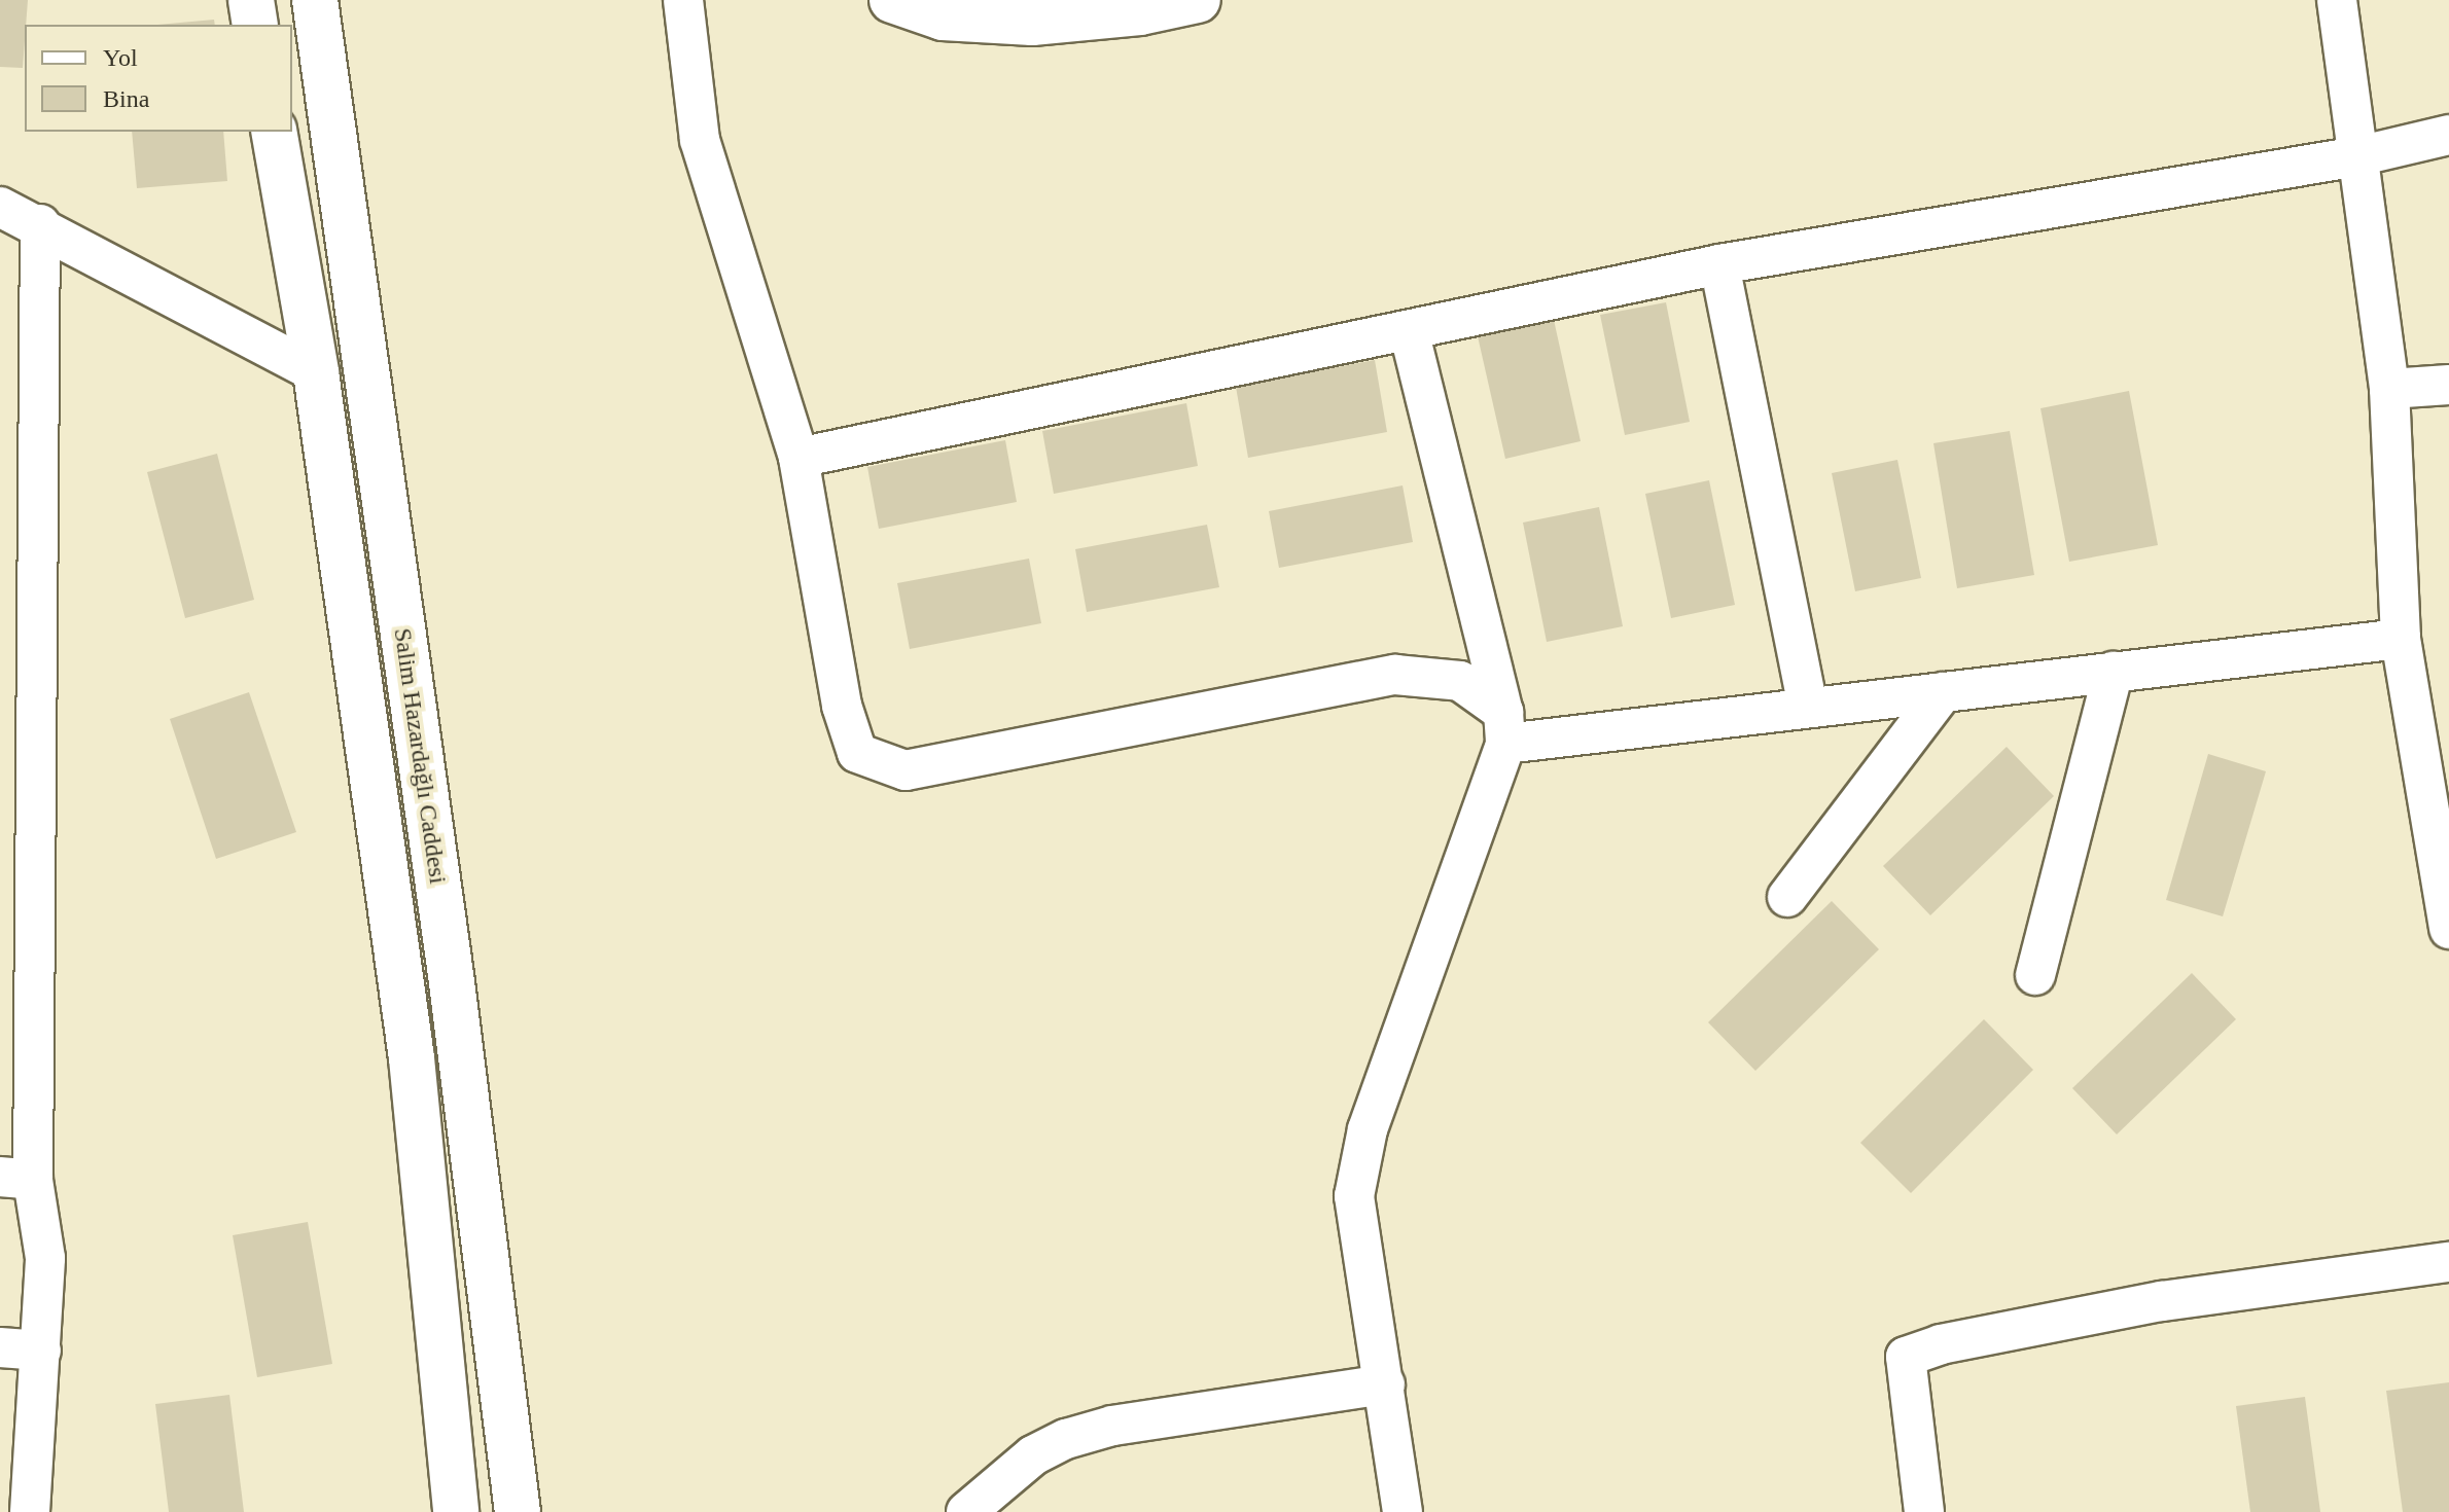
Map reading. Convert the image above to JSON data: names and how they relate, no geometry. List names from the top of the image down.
{
  "streets": {
    "main road": ["Salim Hazardağlı Caddesi"]
  },
  "legend": ["Yol", "Bina"]
}
